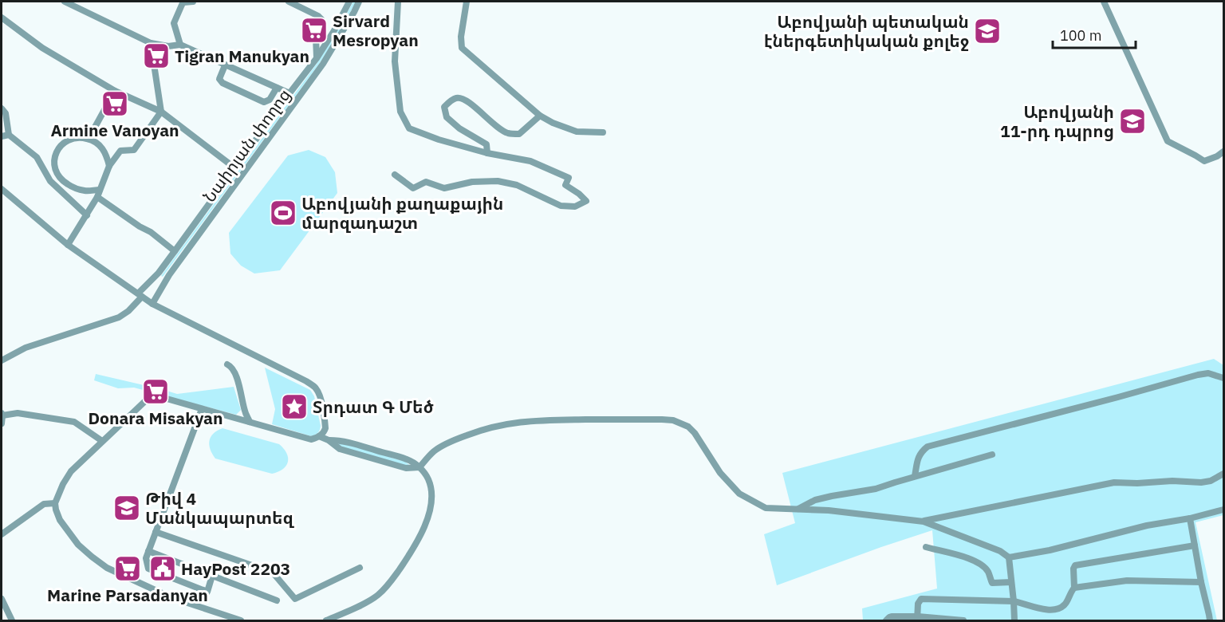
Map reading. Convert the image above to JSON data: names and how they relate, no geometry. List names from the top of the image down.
{
  "streets": {
    "street": ["Նաիրյան փողոց"]
  },
  "places": {
    "supermarket": [
      "Sirvard Mesropyan",
      "Tigran Manukyan",
      "Armine Vanoyan",
      "Donara Misakyan",
      "Marine Parsadanyan"
    ],
    "school or university": ["Աբովյանի պետական էներգետիկական քոլեջ", "Աբովյանի 11-րդ դպրոց", "Թիվ 4 Մանկապարտեզ"],
    "sports": ["Աբովյանի քաղաքային մարզադաշտ"],
    "place": ["Տրդատ Գ Մեծ"],
    "public building": ["HayPost 2203"]
  },
  "scale_bar": "100 m"
}
